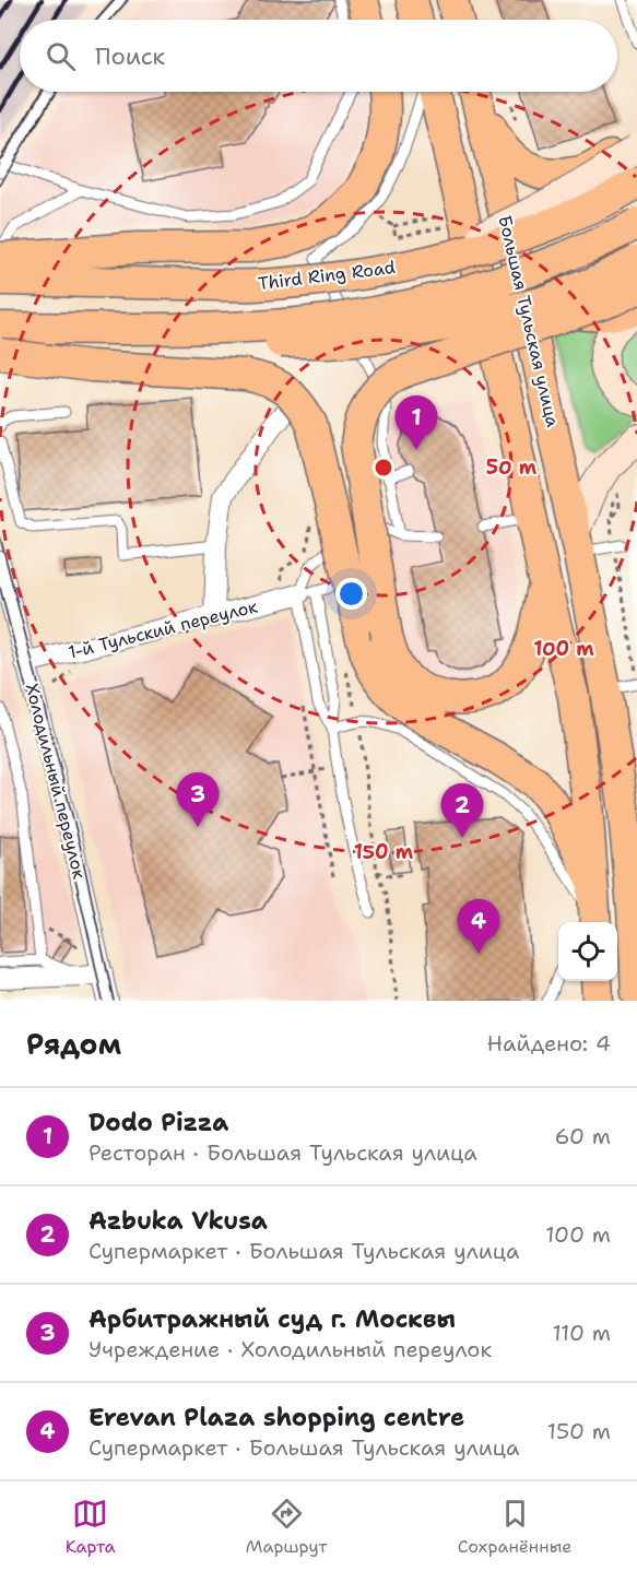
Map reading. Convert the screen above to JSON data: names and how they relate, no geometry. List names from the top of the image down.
{
  "streets": {
    "main road": ["Third Ring Road", "Большая Тульская улица"],
    "street": ["1-й Тульский переулок", "Холодильный переулок"]
  },
  "crossings": [
    ["1-й Тульский переулок", "Холодильный переулок"]
  ],
  "page": {
    "search": "Поиск",
    "pins": [
      "1",
      "3",
      "2",
      "4"
    ],
    "heading": ["Рядом", "Найдено: 4"],
    "list": [
      {
        "mark": "1",
        "name": "Dodo Pizza",
        "note": "Ресторан · Большая Тульская улица",
        "value": "60 m"
      },
      {
        "mark": "2",
        "name": "Azbuka Vkusa",
        "note": "Супермаркет · Большая Тульская улица",
        "value": "100 m"
      },
      {
        "mark": "3",
        "name": "Арбитражный суд г. Москвы",
        "note": "Учреждение · Холодильный переулок",
        "value": "110 m"
      },
      {
        "mark": "4",
        "name": "Erevan Plaza shopping centre",
        "note": "Супермаркет · Большая Тульская улица",
        "value": "150 m"
      }
    ],
    "nav": ["Карта", "Маршрут", "Сохранённые"]
  },
  "rings": ["50 m", "100 m", "150 m"]
}
